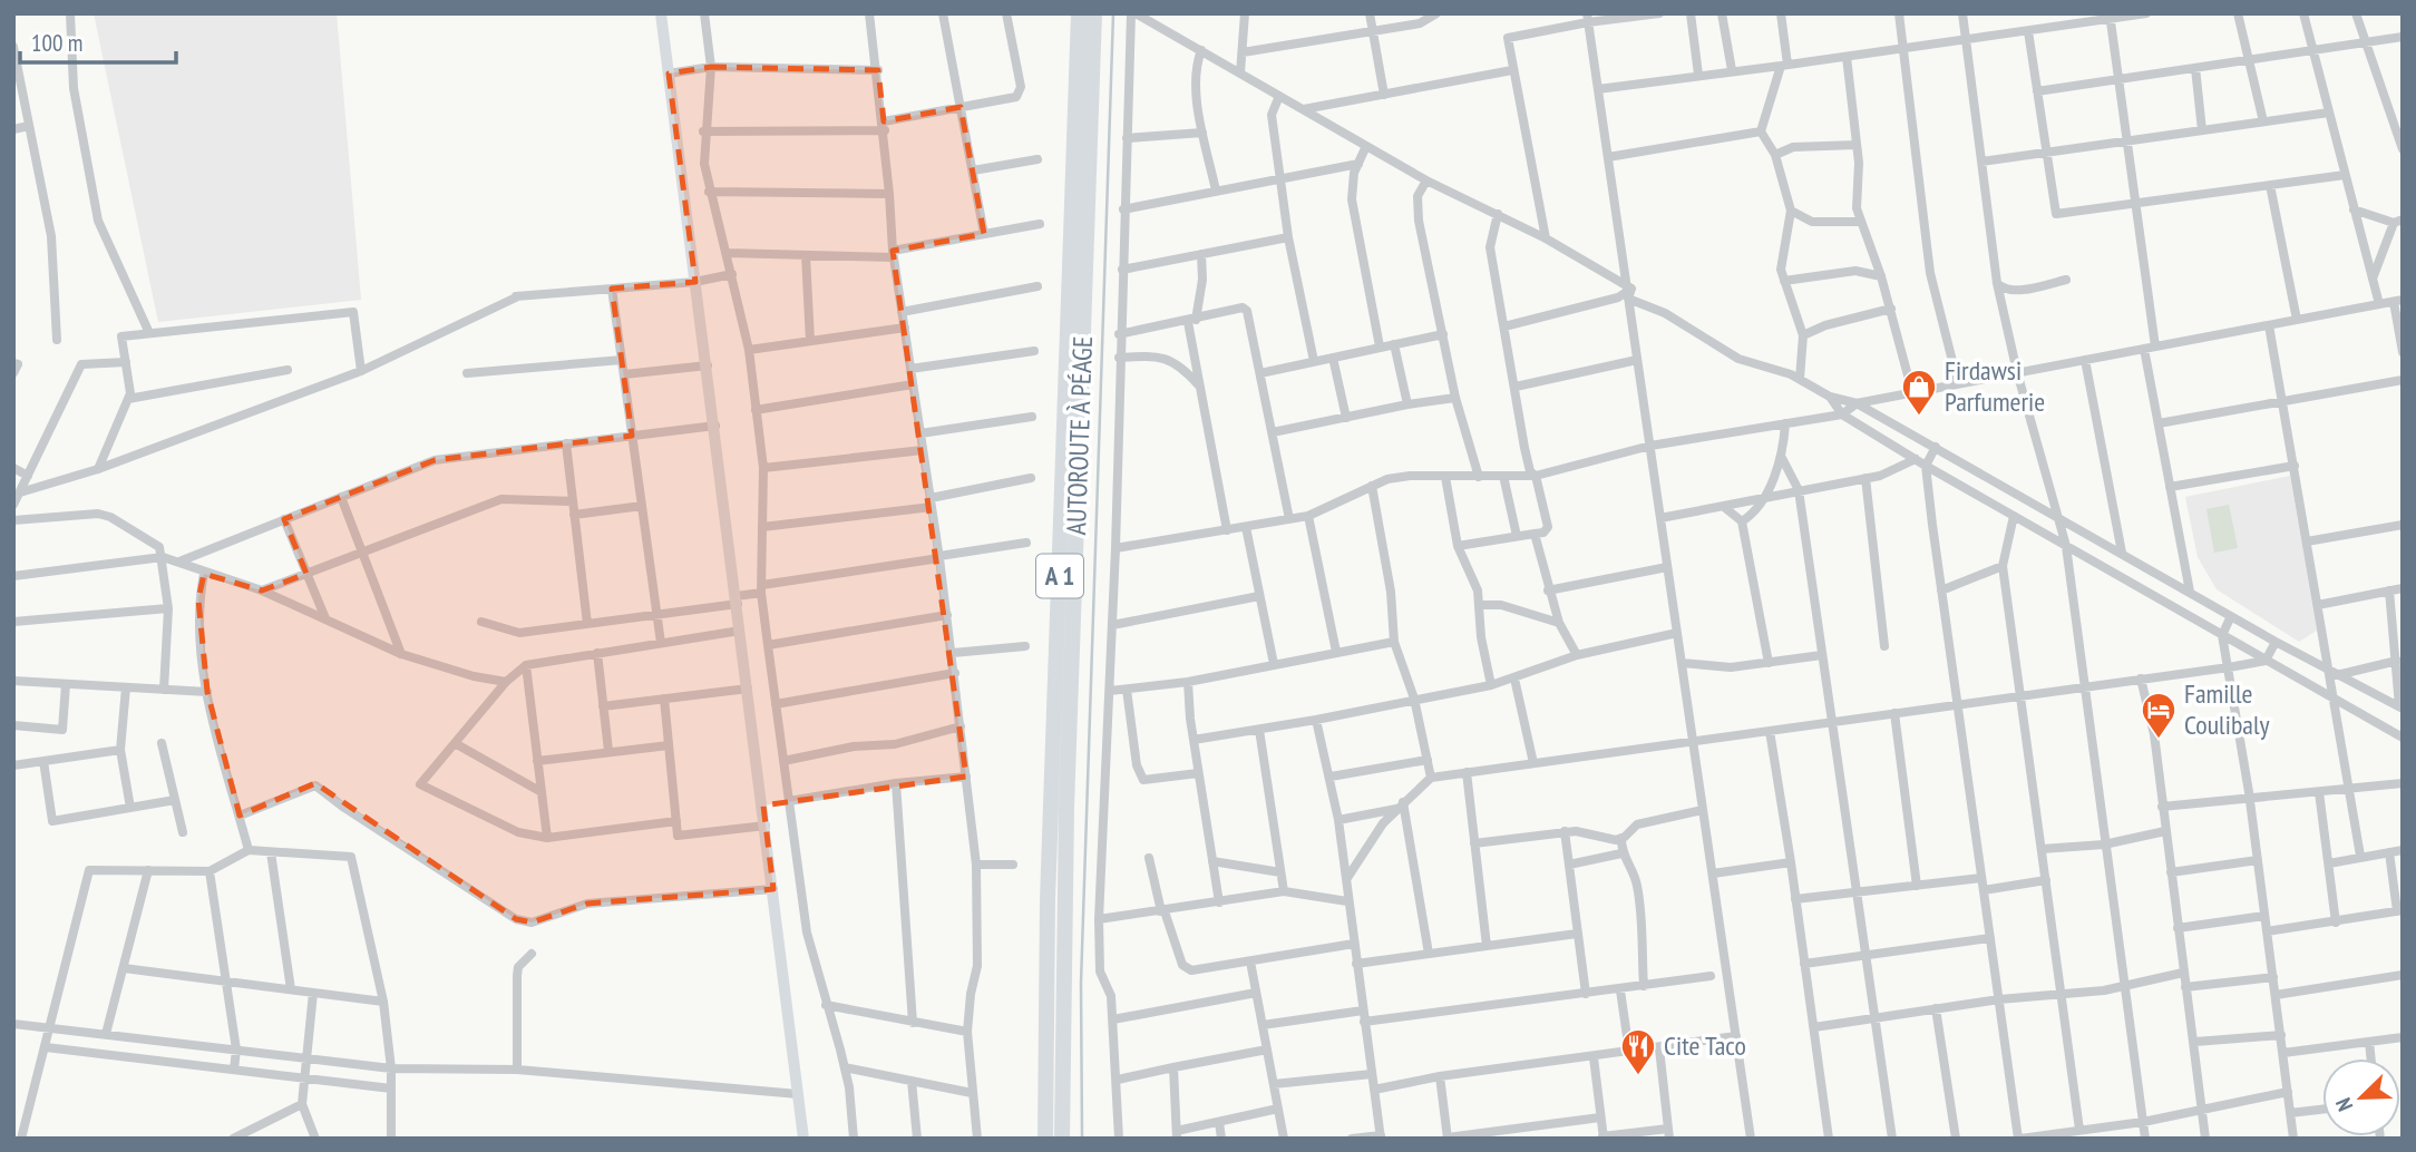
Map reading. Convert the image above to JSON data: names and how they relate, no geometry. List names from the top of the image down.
{
  "streets": {
    "highway": ["AUTOROUTE À PÉAGE", "A 1"]
  },
  "places": {
    "shop": ["Firdawsi Parfumerie"],
    "hotel": ["Famille Coulibaly"],
    "restaurant": ["Cite Taco"]
  },
  "scale_bar": "100 m",
  "north": "bottom left"
}
